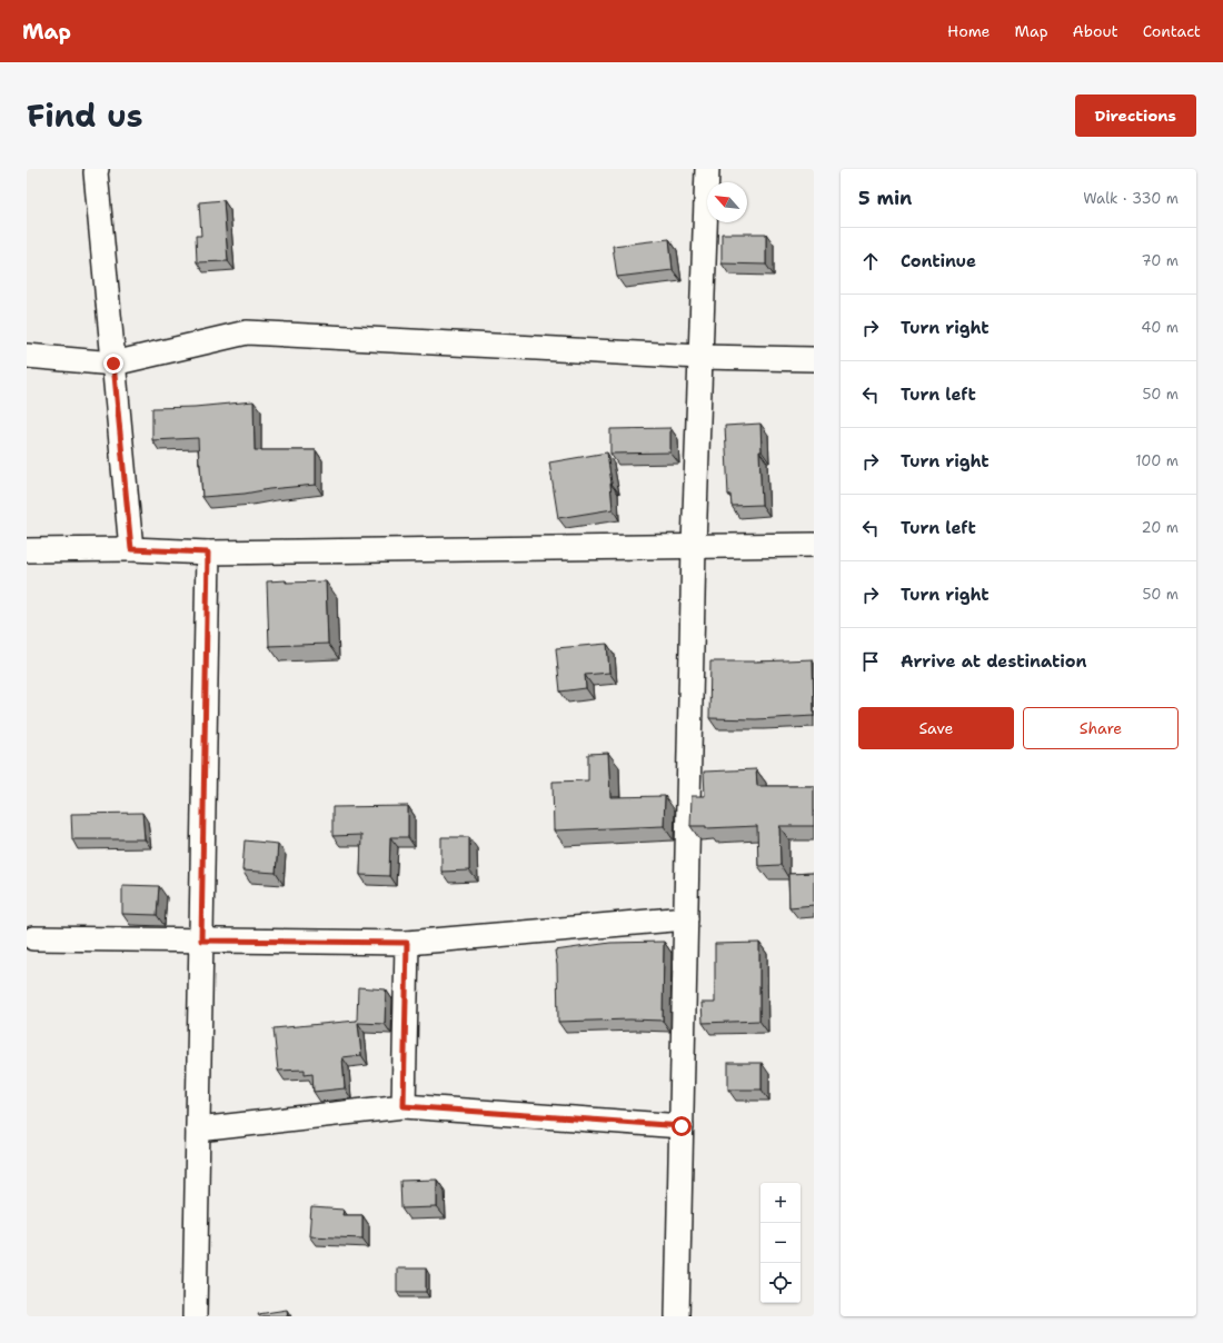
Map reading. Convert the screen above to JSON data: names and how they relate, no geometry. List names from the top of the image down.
{
  "north": "top left",
  "page": {
    "header": "Map",
    "nav": [
      "Home",
      "Map",
      "About",
      "Contact"
    ],
    "title": "Find us",
    "buttons": [
      "Directions",
      ["Save", "Share"]
    ],
    "heading": ["5 min", "Walk · 330 m"],
    "list": [
      ["Continue", "70 m"],
      ["Turn right", "40 m"],
      ["Turn left", "50 m"],
      ["Turn right", "100 m"],
      ["Turn left", "20 m"],
      ["Turn right", "50 m"],
      "Arrive at destination"
    ],
    "map_buttons": ["+", "−"]
  }
}
